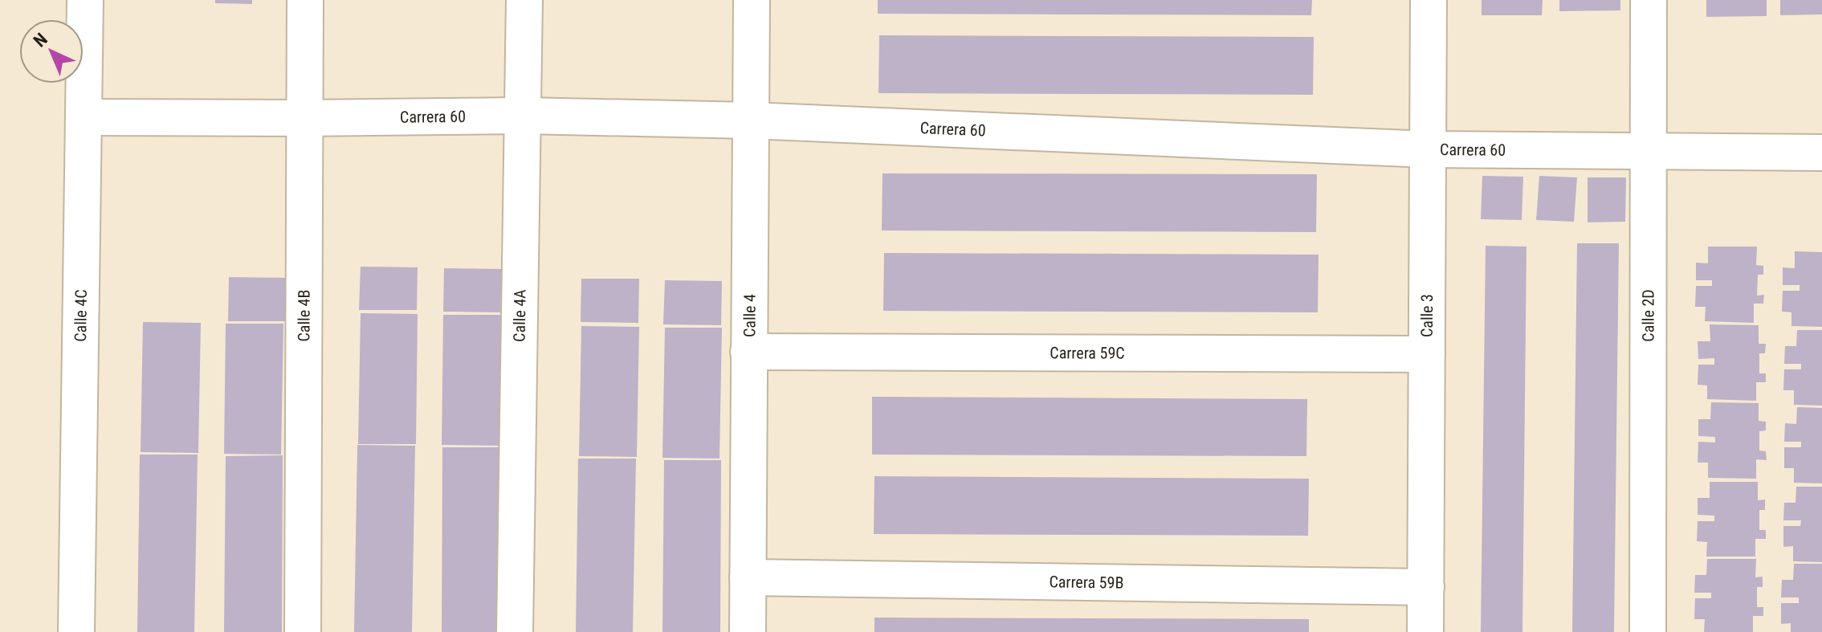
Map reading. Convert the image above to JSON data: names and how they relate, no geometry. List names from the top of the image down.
{
  "streets": {
    "street": [
      "Carrera 60",
      "Calle 4B",
      "Calle 4",
      "Calle 3",
      "Calle 4C",
      "Calle 4A",
      "Calle 2D",
      "Carrera 59C",
      "Carrera 59B"
    ]
  },
  "crossings": [
    ["Carrera 60", "Calle 4B"],
    ["Carrera 60", "Calle 4"],
    ["Carrera 60", "Calle 3"],
    ["Carrera 60", "Calle 4C"],
    ["Carrera 60", "Calle 4A"],
    ["Carrera 60", "Calle 2D"],
    ["Calle 4", "Carrera 59C"],
    ["Calle 4", "Carrera 59B"],
    ["Calle 3", "Carrera 59C"],
    ["Calle 3", "Carrera 59B"]
  ],
  "north": "top left"
}
